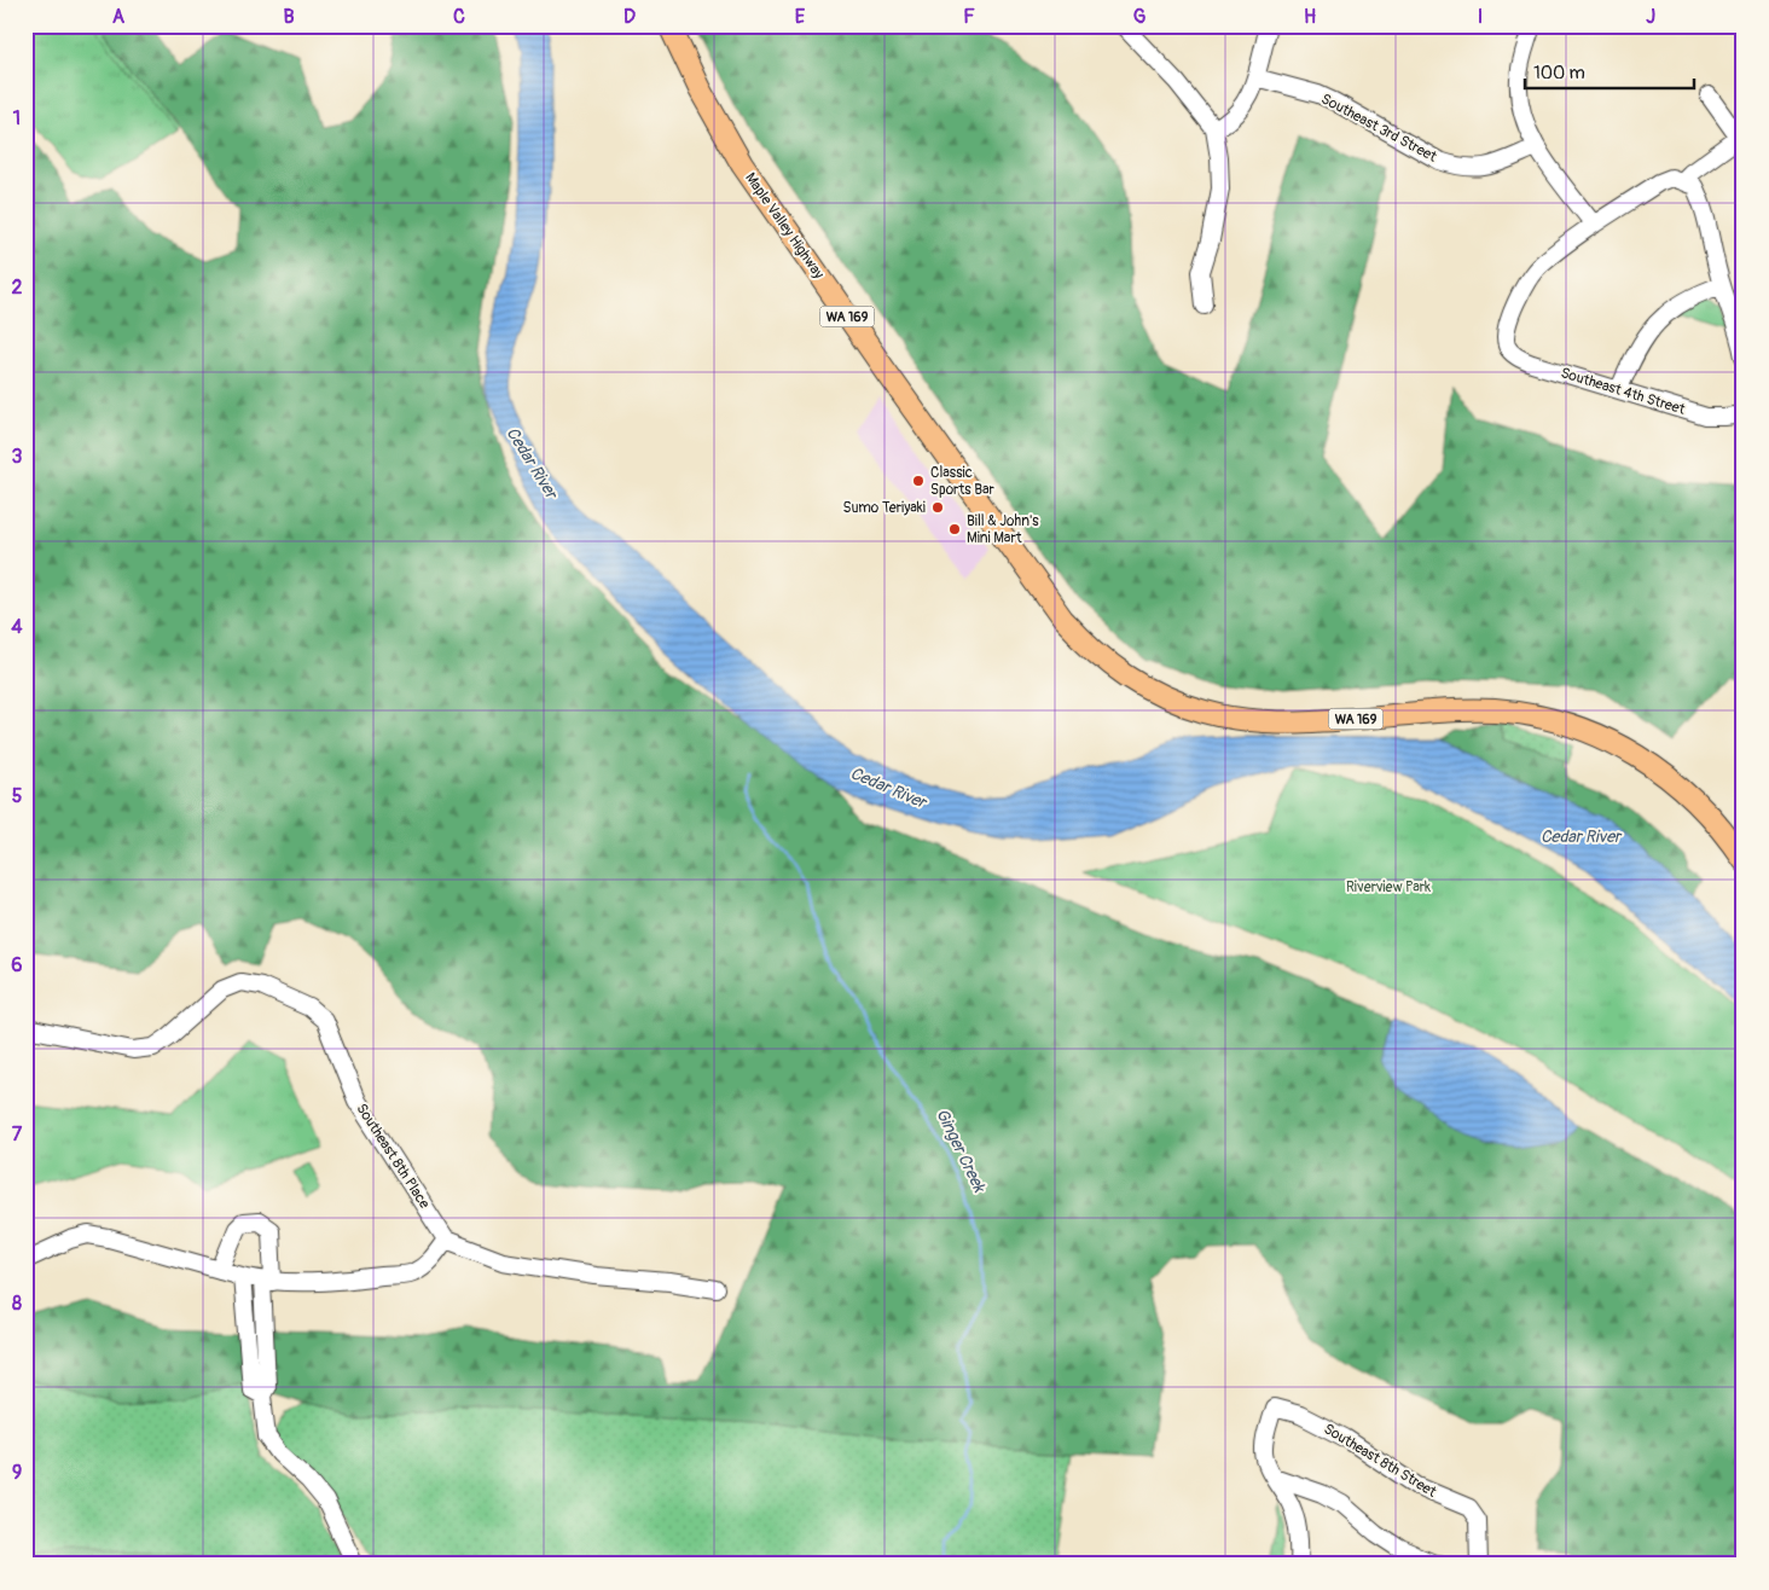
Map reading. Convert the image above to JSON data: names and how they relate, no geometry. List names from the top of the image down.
{
  "streets": {
    "main road": ["Maple Valley Highway", "WA 169"],
    "street": [
      "Southeast 3rd Street",
      "Southeast 4th Street",
      "Southeast 8th Place",
      "Southeast 8th Street"
    ]
  },
  "water": ["Cedar River", "Ginger Creek"],
  "parks": ["Riverview Park"],
  "places": ["Classic Sports Bar", "Sumo Teriyaki", "Bill & John's Mini Mart"],
  "scale_bar": "100 m",
  "grid": {
    "columns": [
      "A",
      "B",
      "C",
      "D",
      "E",
      "F",
      "G",
      "H",
      "I",
      "J"
    ],
    "rows": [
      "1",
      "2",
      "3",
      "4",
      "5",
      "6",
      "7",
      "8",
      "9"
    ]
  }
}
